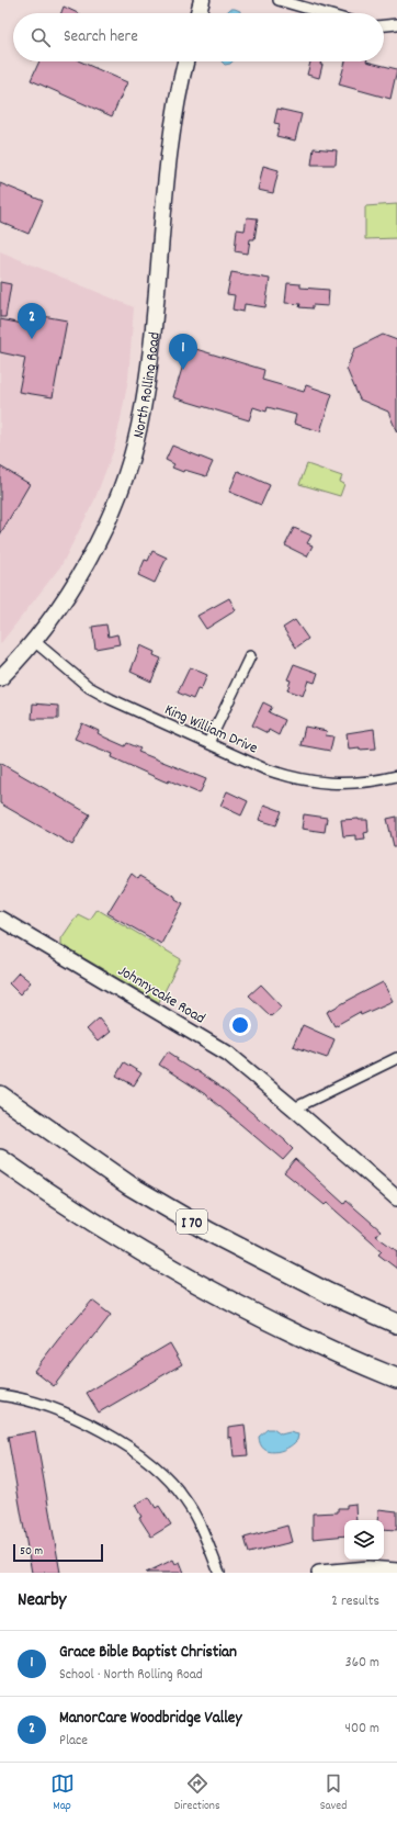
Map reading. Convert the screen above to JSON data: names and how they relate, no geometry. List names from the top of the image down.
{
  "streets": {
    "highway": ["I 70"],
    "main road": ["North Rolling Road"],
    "street": ["King William Drive", "Johnnycake Road"]
  },
  "crossings": [
    ["North Rolling Road", "King William Drive"]
  ],
  "scale_bar": "50 m",
  "page": {
    "search": "Search here",
    "pins": ["2", "1"],
    "scale": "50 m",
    "heading": ["Nearby", "2 results"],
    "list": [
      {
        "mark": "1",
        "name": "Grace Bible Baptist Christian",
        "note": "School · North Rolling Road",
        "value": "360 m"
      },
      {
        "mark": "2",
        "name": "ManorCare Woodbridge Valley",
        "note": "Place",
        "value": "400 m"
      }
    ],
    "nav": ["Map", "Directions", "Saved"]
  }
}
